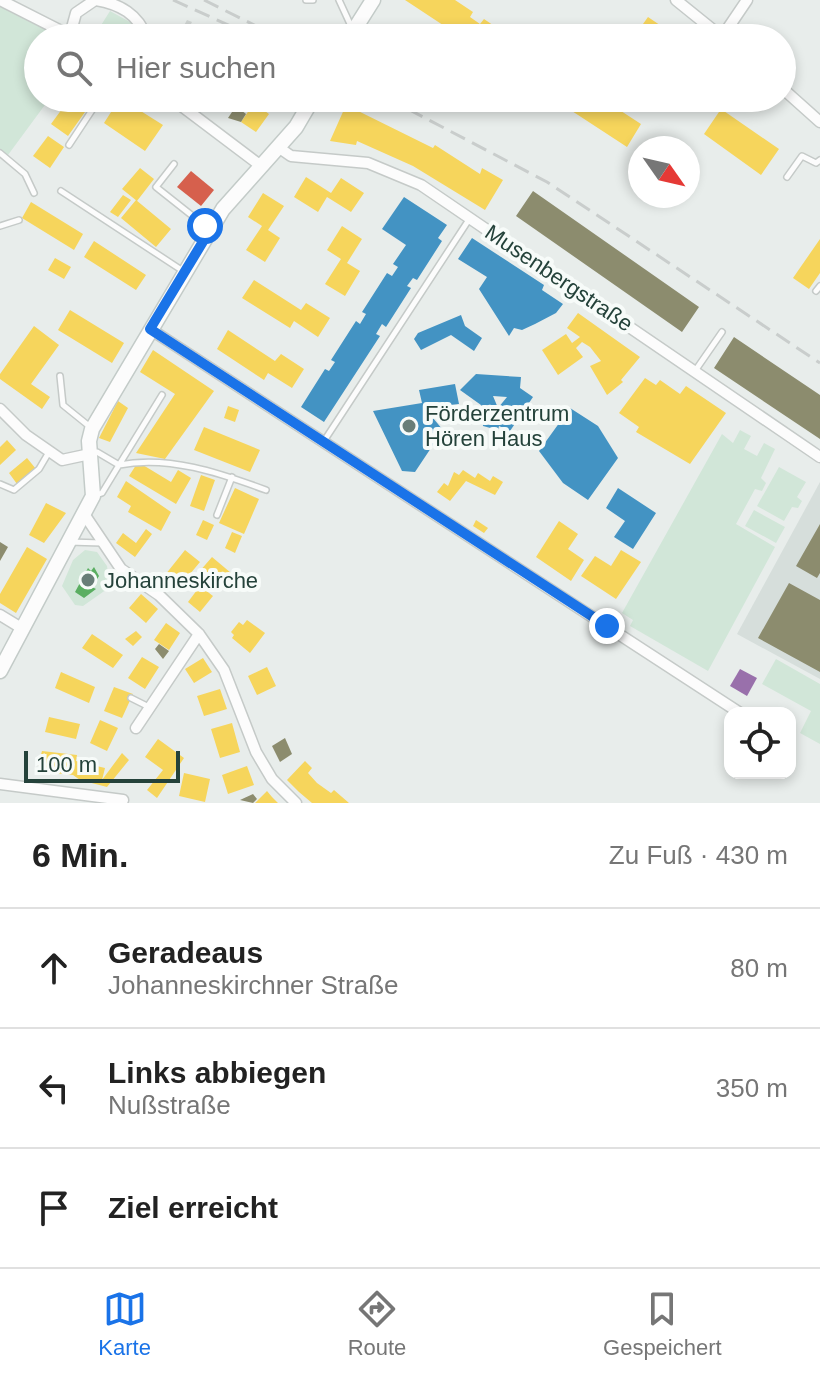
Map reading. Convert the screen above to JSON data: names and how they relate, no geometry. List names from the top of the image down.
{
  "streets": {
    "street": ["Musenbergstraße"]
  },
  "places": ["Förderzentrum Hören Haus", "Johanneskirche"],
  "scale_bar": "100 m",
  "north": "bottom right",
  "page": {
    "search": "Hier suchen",
    "scale": "100 m",
    "heading": ["6 Min.", "Zu Fuß · 430 m"],
    "list": [
      ["Geradeaus", "Johanneskirchner Straße", "80 m"],
      ["Links abbiegen", "Nußstraße", "350 m"],
      "Ziel erreicht"
    ],
    "nav": ["Karte", "Route", "Gespeichert"]
  }
}
